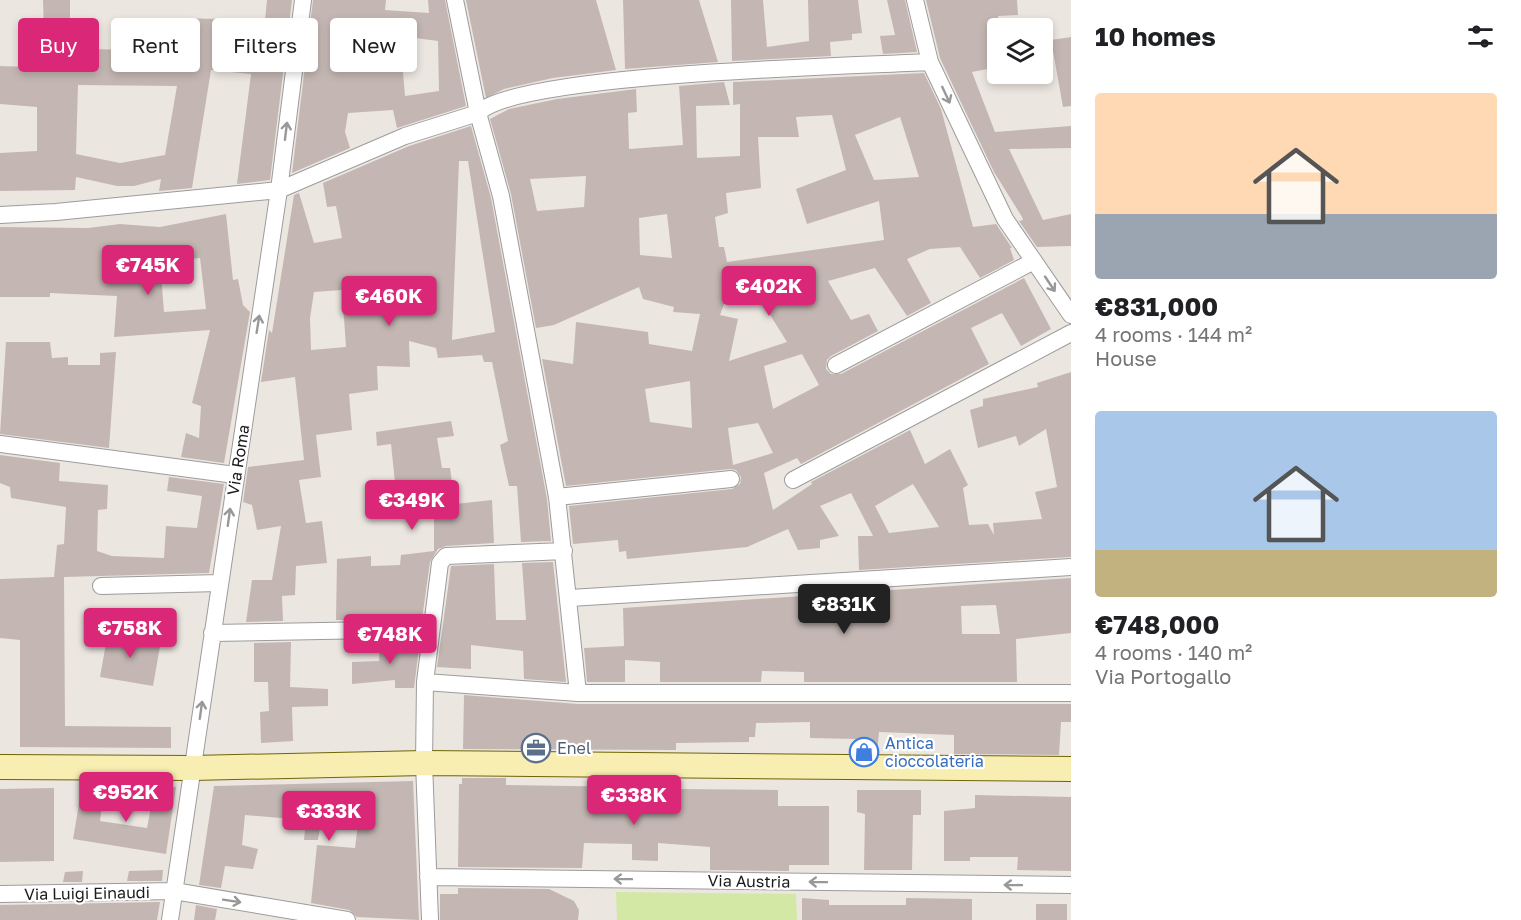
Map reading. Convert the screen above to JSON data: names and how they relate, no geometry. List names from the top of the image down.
{
  "streets": {
    "street": ["Via Roma", "Via Austria", "Via Luigi Einaudi"]
  },
  "crossings": [
    ["Via Roma", "Via Luigi Einaudi"]
  ],
  "one_way": ["Via Roma"],
  "places": {
    "office": ["Enel"],
    "shop": ["Antica cioccolateria"]
  },
  "page": {
    "heading": "10 homes",
    "chip": [
      "Buy",
      "Rent",
      "Filters",
      "New"
    ],
    "list": [
      {
        "name": "€831,000",
        "note": "4 rooms · 144 m² · House"
      },
      {
        "name": "€748,000",
        "note": "4 rooms · 140 m² · Via Portogallo"
      }
    ],
    "price": [
      "€745K",
      "€402K",
      "€460K",
      "€349K",
      "€831K",
      "€758K",
      "€748K",
      "€952K",
      "€338K",
      "€333K"
    ]
  }
}
